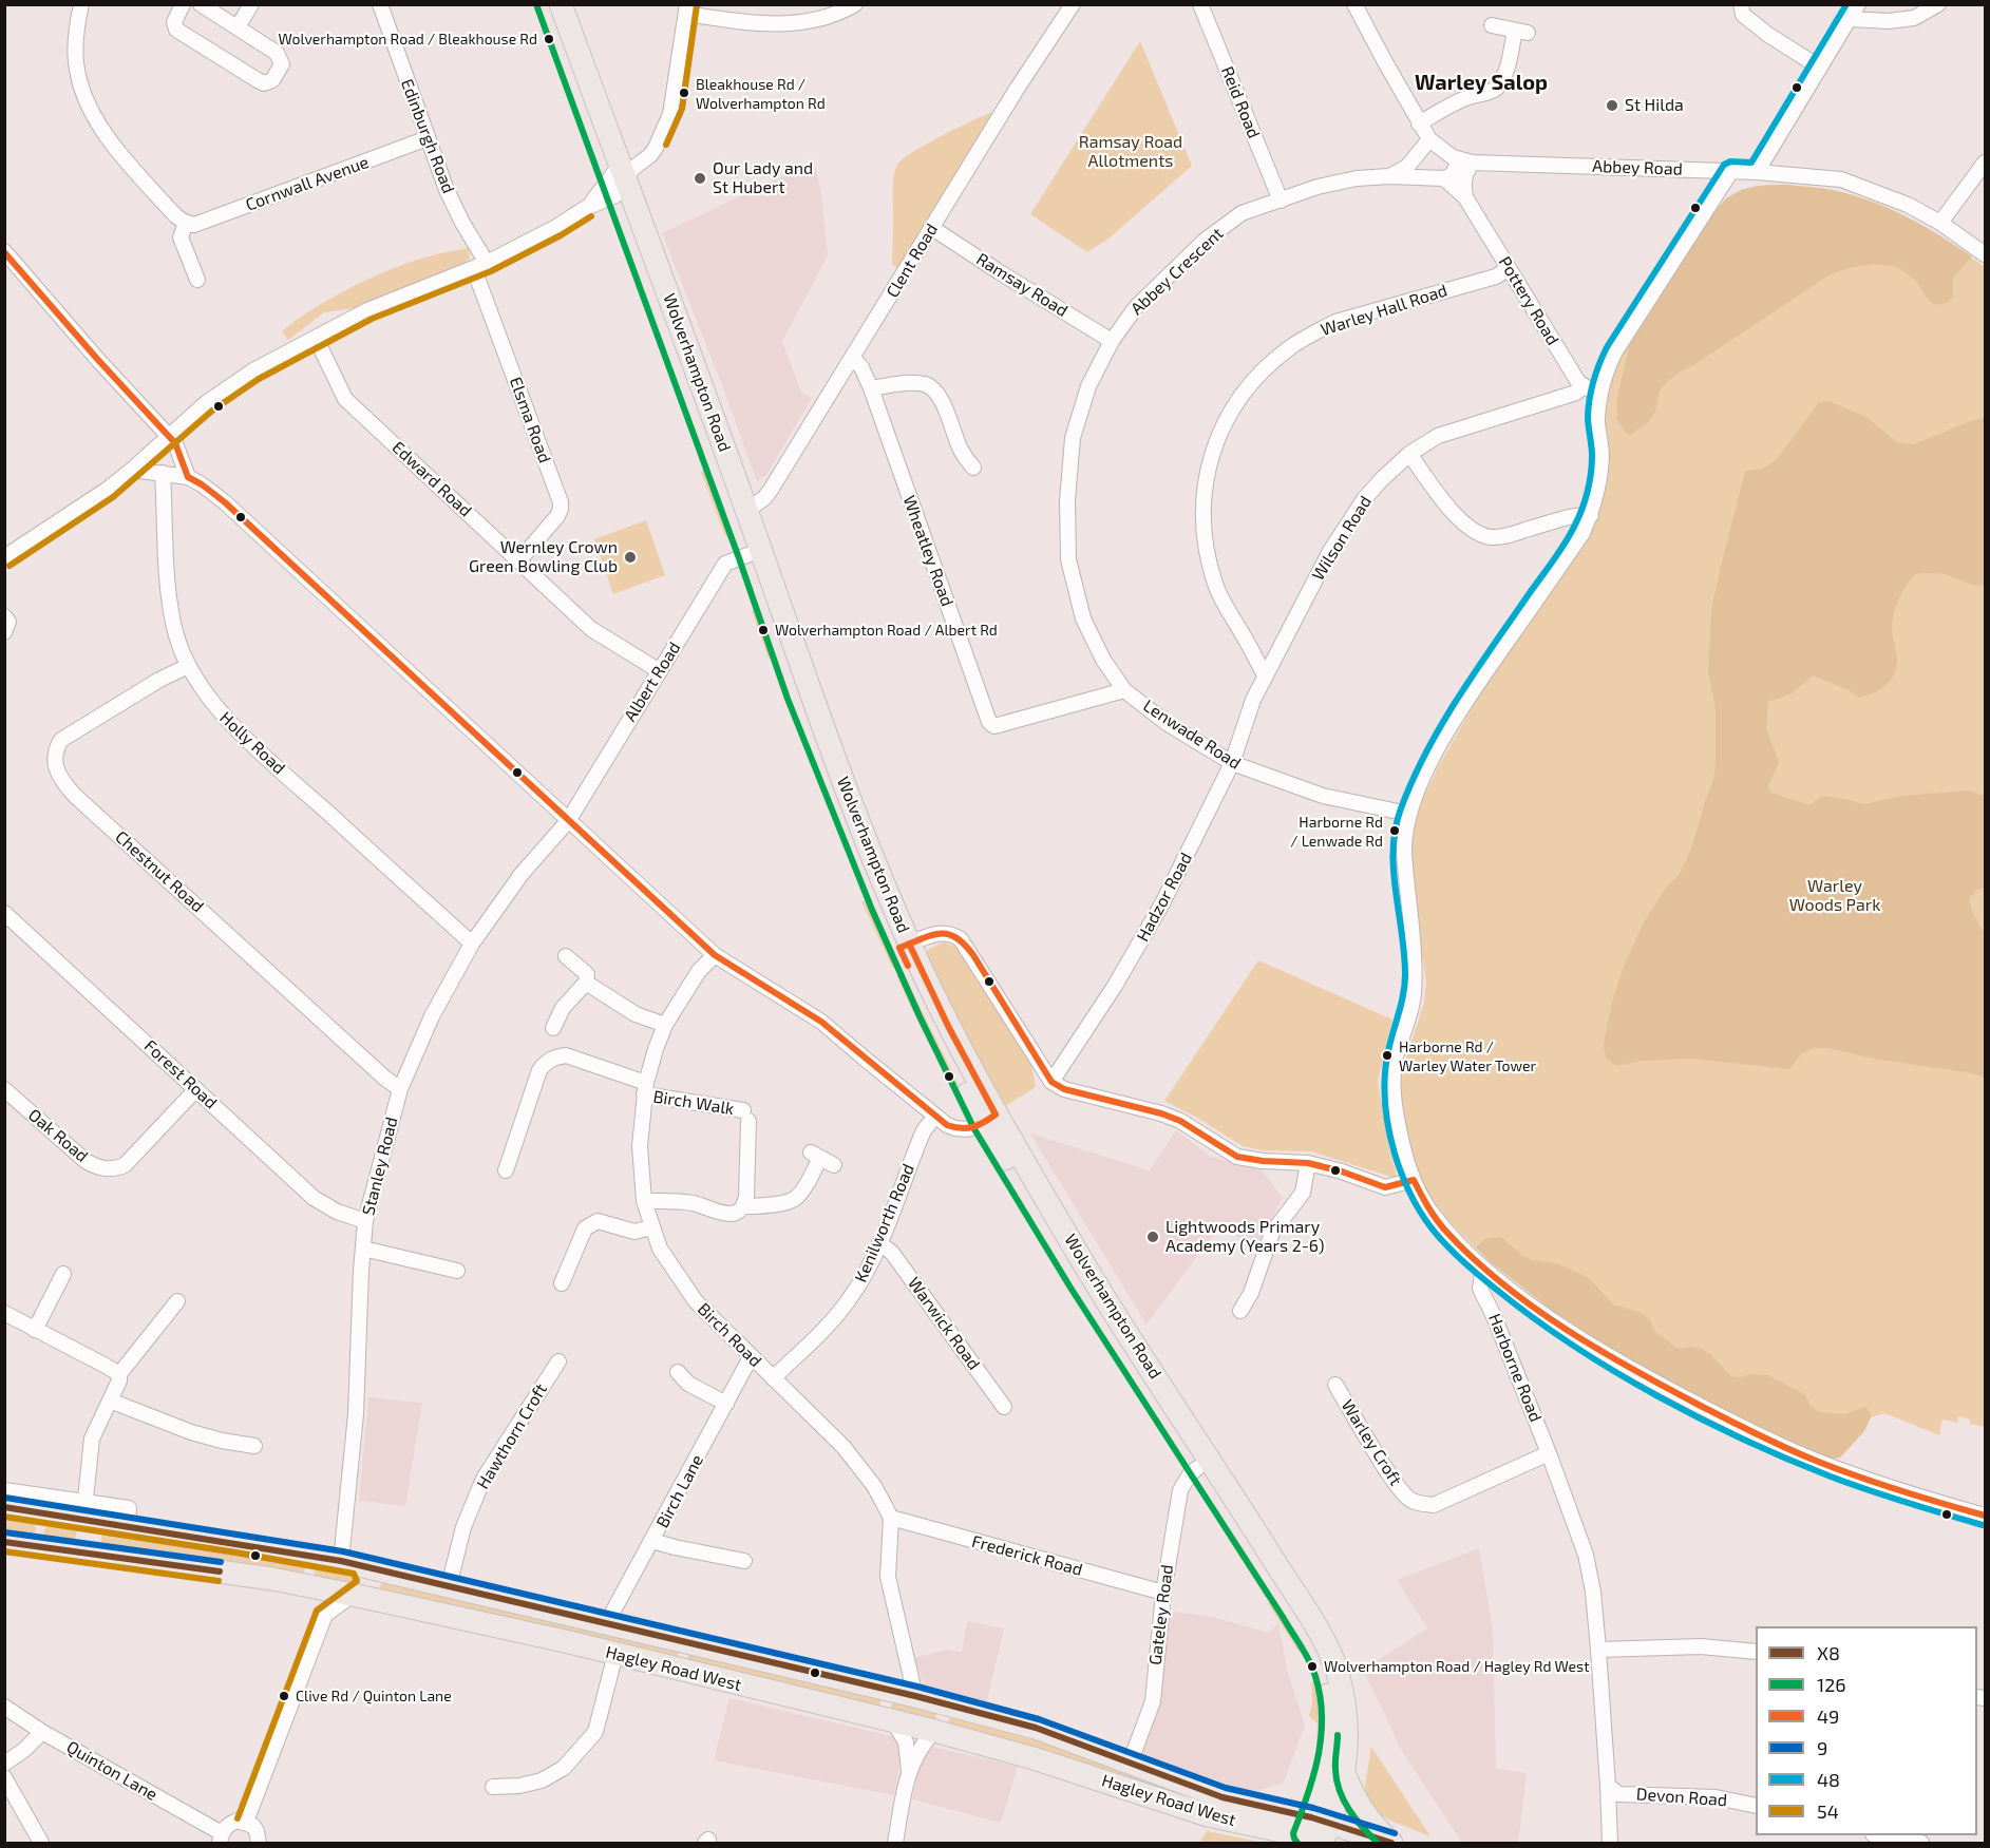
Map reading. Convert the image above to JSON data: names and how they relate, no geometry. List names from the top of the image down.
{
  "streets": {
    "highway": ["Wolverhampton Road", "Hagley Road West"],
    "street": [
      "Reid Road",
      "Edinburgh Road",
      "Abbey Road",
      "Cornwall Avenue",
      "Clent Road",
      "Abbey Crescent",
      "Ramsay Road",
      "Pottery Road",
      "Warley Hall Road",
      "Elsma Road",
      "Edward Road",
      "Wilson Road",
      "Wheatley Road",
      "Albert Road",
      "Lenwade Road",
      "Holly Road",
      "Chestnut Road",
      "Hadzor Road",
      "Forest Road",
      "Birch Walk",
      "Oak Road",
      "Stanley Road",
      "Kenilworth Road",
      "Warwick Road",
      "Birch Road",
      "Harborne Road",
      "Hawthorn Croft",
      "Warley Croft",
      "Birch Lane",
      "Frederick Road",
      "Gateley Road",
      "Quinton Lane",
      "Devon Road"
    ]
  },
  "crossings": [
    ["Reid Road", "Abbey Crescent"],
    ["Edinburgh Road", "Cornwall Avenue"],
    ["Edinburgh Road", "Elsma Road"],
    ["Clent Road", "Ramsay Road"],
    ["Clent Road", "Wolverhampton Road"],
    ["Clent Road", "Wheatley Road"],
    ["Abbey Crescent", "Ramsay Road"],
    ["Abbey Crescent", "Pottery Road"],
    ["Abbey Crescent", "Wheatley Road"],
    ["Abbey Crescent", "Lenwade Road"],
    ["Pottery Road", "Warley Hall Road"],
    ["Pottery Road", "Wilson Road"],
    ["Warley Hall Road", "Wilson Road"],
    ["Wolverhampton Road", "Albert Road"],
    ["Wolverhampton Road", "Gateley Road"],
    ["Wolverhampton Road", "Hagley Road West"],
    ["Elsma Road", "Edward Road"],
    ["Edward Road", "Albert Road"],
    ["Wilson Road", "Hadzor Road"],
    ["Wheatley Road", "Lenwade Road"],
    ["Albert Road", "Stanley Road"],
    ["Lenwade Road", "Hadzor Road"],
    ["Holly Road", "Chestnut Road"],
    ["Holly Road", "Stanley Road"],
    ["Chestnut Road", "Stanley Road"],
    ["Forest Road", "Oak Road"],
    ["Forest Road", "Stanley Road"],
    ["Birch Walk", "Birch Road"],
    ["Stanley Road", "Hagley Road West"],
    ["Kenilworth Road", "Warwick Road"],
    ["Kenilworth Road", "Birch Road"],
    ["Birch Road", "Birch Lane"],
    ["Birch Road", "Frederick Road"],
    ["Harborne Road", "Warley Croft"],
    ["Harborne Road", "Devon Road"],
    ["Hawthorn Croft", "Hagley Road West"],
    ["Birch Lane", "Hagley Road West"],
    ["Frederick Road", "Gateley Road"],
    ["Gateley Road", "Hagley Road West"]
  ],
  "districts": ["Warley Salop"],
  "parks": ["Ramsay Road Allotments", "Warley Woods Park"],
  "places": [
    "Wolverhampton Road / Bleakhouse Rd",
    "Bleakhouse Rd / Wolverhampton Rd",
    "St Hilda",
    "Our Lady and St Hubert",
    "Wernley Crown Green Bowling Club",
    "Wolverhampton Road / Albert Rd",
    "Harborne Rd / Lenwade Rd",
    "Harborne Rd / Warley Water Tower",
    "Lightwoods Primary Academy (Years 2-6)",
    "Wolverhampton Road / Hagley Rd West",
    "Clive Rd / Quinton Lane"
  ],
  "lines": [
    "transit line 48",
    "transit line 54",
    "transit line 126",
    "transit line 49",
    "transit line 9",
    "transit line X8"
  ],
  "legend": [
    "X8",
    "126",
    "49",
    "9",
    "48",
    "54"
  ]
}
